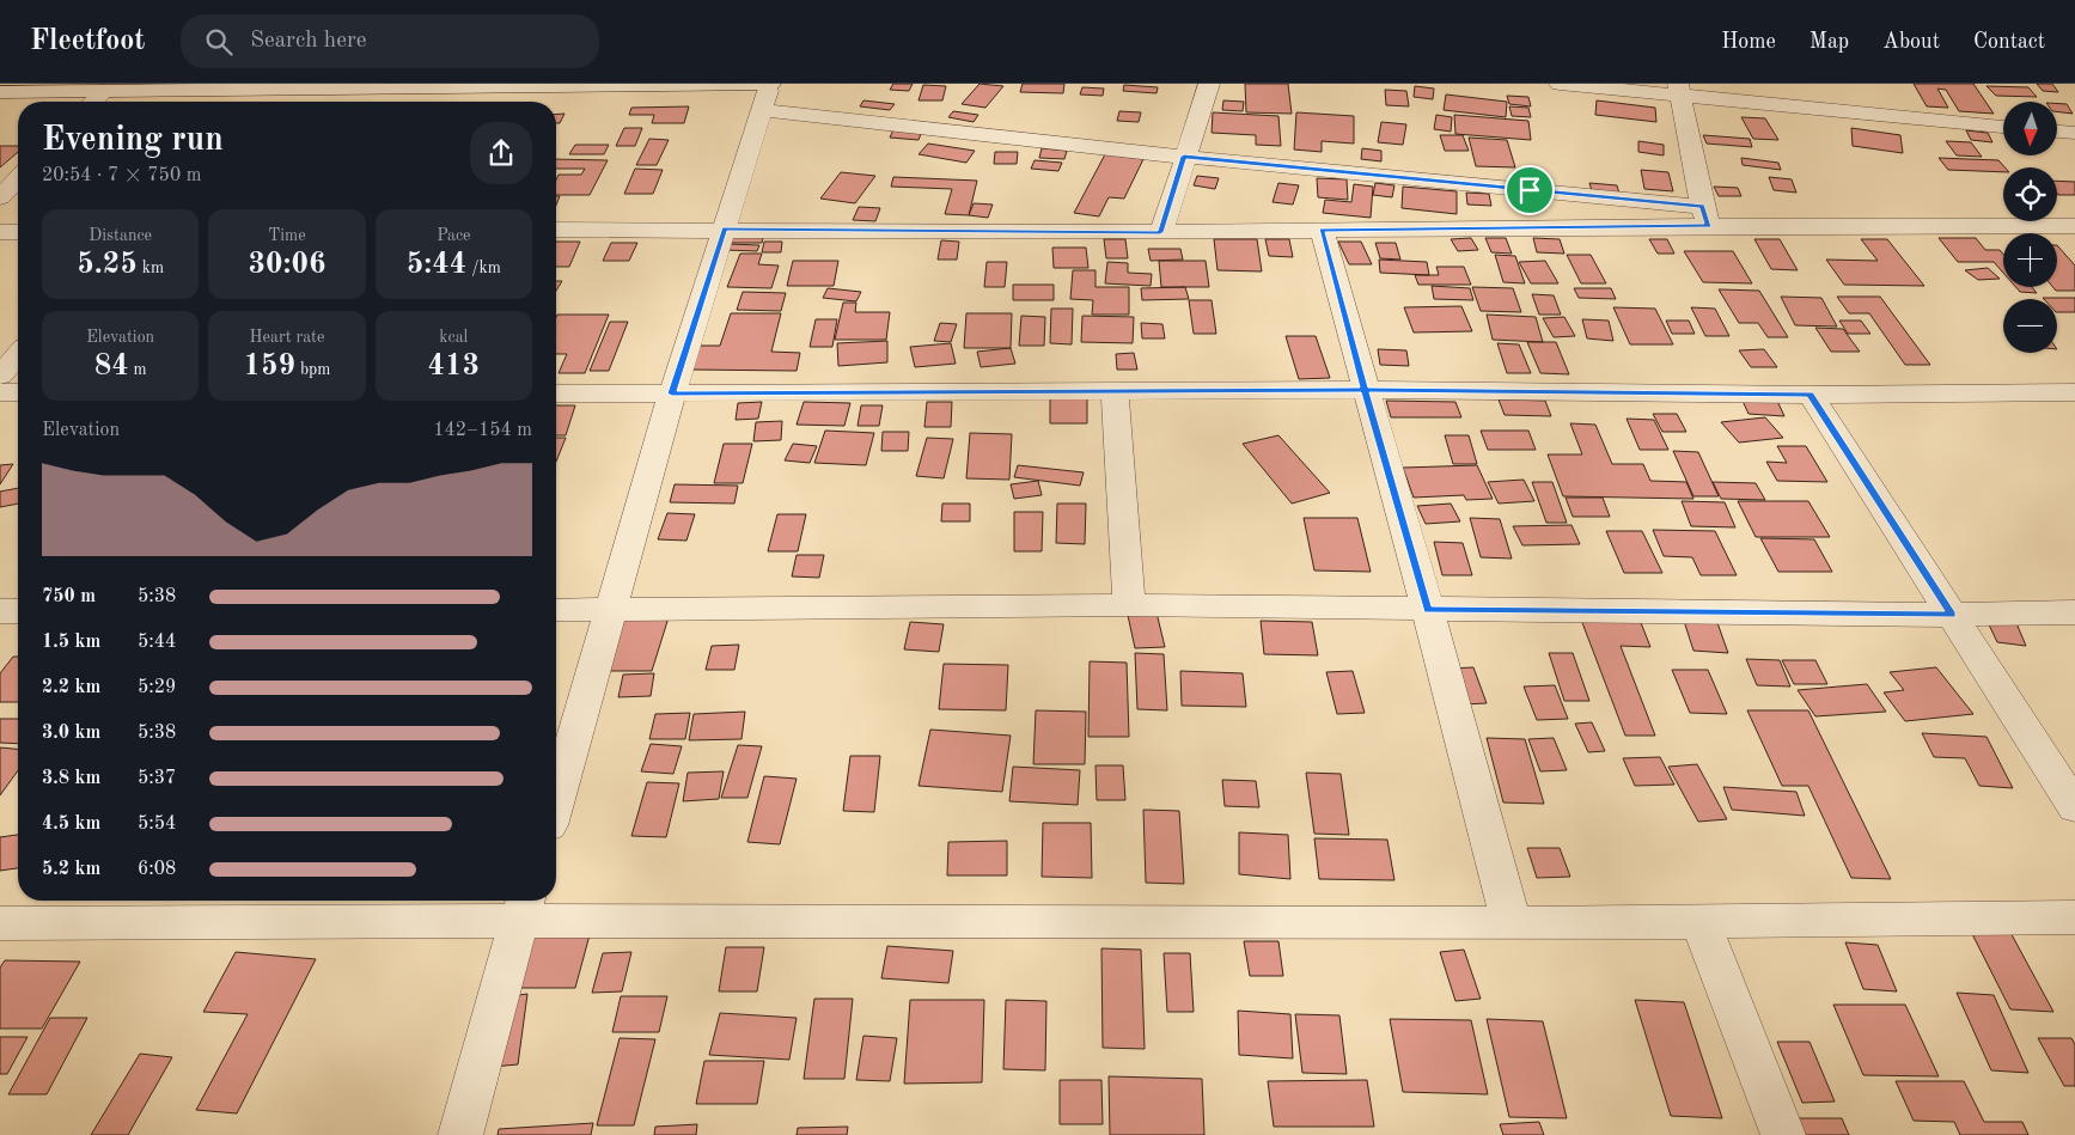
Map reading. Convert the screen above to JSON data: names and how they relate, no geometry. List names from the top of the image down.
{
  "north": "bottom",
  "page": {
    "header": "Fleetfoot",
    "search": "Search here",
    "nav": [
      "Home",
      "Map",
      "About",
      "Contact"
    ],
    "map_buttons": ["+", "−"],
    "heading": ["Evening run", "20:54 · 7 × 750 m"],
    "stats": [
      ["Distance", "5.25 km"],
      ["Time", "30:06"],
      ["Pace", "5:44 /km"],
      ["Elevation", "84 m"],
      ["Heart rate", "159 bpm"],
      ["kcal", "413"]
    ],
    "chart": ["Elevation", "142–154 m"],
    "list": [
      {
        "name": "750 m",
        "note": "5:38"
      },
      {
        "name": "1.5 km",
        "note": "5:44"
      },
      {
        "name": "2.2 km",
        "note": "5:29"
      },
      {
        "name": "3.0 km",
        "note": "5:38"
      },
      {
        "name": "3.8 km",
        "note": "5:37"
      },
      {
        "name": "4.5 km",
        "note": "5:54"
      },
      {
        "name": "5.2 km",
        "note": "6:08"
      }
    ]
  }
}
